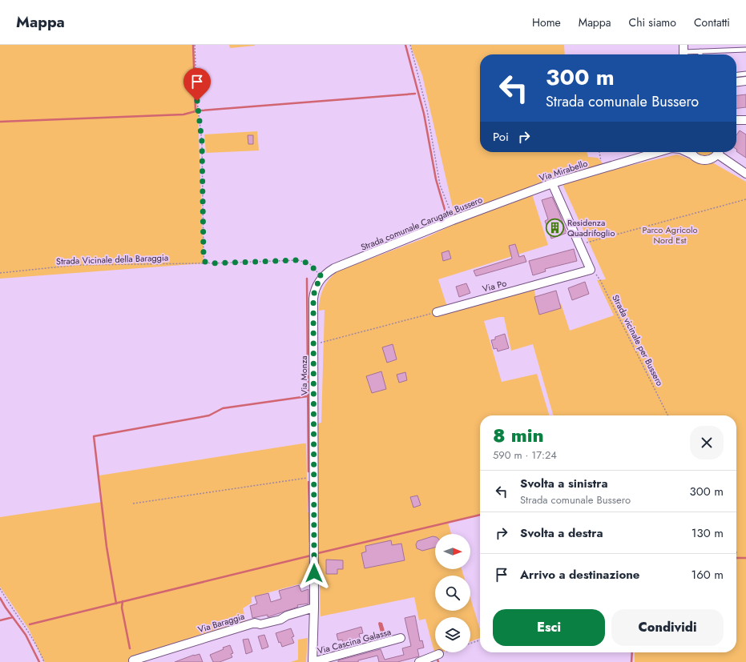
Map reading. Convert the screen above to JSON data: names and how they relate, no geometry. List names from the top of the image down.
{
  "streets": {
    "street": [
      "Via Mirabello",
      "Strada comunale Carugate Bussero",
      "Via Po",
      "Via Monza",
      "Via Baraggia",
      "Via Cascina Galassa"
    ],
    "path": ["Strada Vicinale della Baraggia", "Strada vicinale per Bussero"]
  },
  "crossings": [
    ["Via Mirabello", "Strada comunale Carugate Bussero"],
    ["Strada comunale Carugate Bussero", "Strada Vicinale della Baraggia"],
    ["Strada comunale Carugate Bussero", "Via Monza"],
    ["Strada Vicinale della Baraggia", "Via Monza"],
    ["Via Po", "Strada vicinale per Bussero"],
    ["Via Monza", "Via Baraggia"],
    ["Via Monza", "Via Cascina Galassa"]
  ],
  "parks": ["Parco Agricolo Nord Est"],
  "places": {
    "building": ["Residenza Quadrifoglio"]
  },
  "north": "right",
  "page": {
    "header": "Mappa",
    "nav": [
      "Home",
      "Mappa",
      "Chi siamo",
      "Contatti"
    ],
    "turn": ["300 m", "Strada comunale Bussero"],
    "then": "Poi",
    "heading": ["8 min", "590 m · 17:24"],
    "list": [
      {
        "name": "Svolta a sinistra",
        "note": "Strada comunale Bussero",
        "value": "300 m"
      },
      {
        "name": "Svolta a destra",
        "value": "130 m"
      },
      {
        "name": "Arrivo a destinazione",
        "value": "160 m"
      }
    ],
    "buttons": ["Esci", "Condividi"]
  }
}
